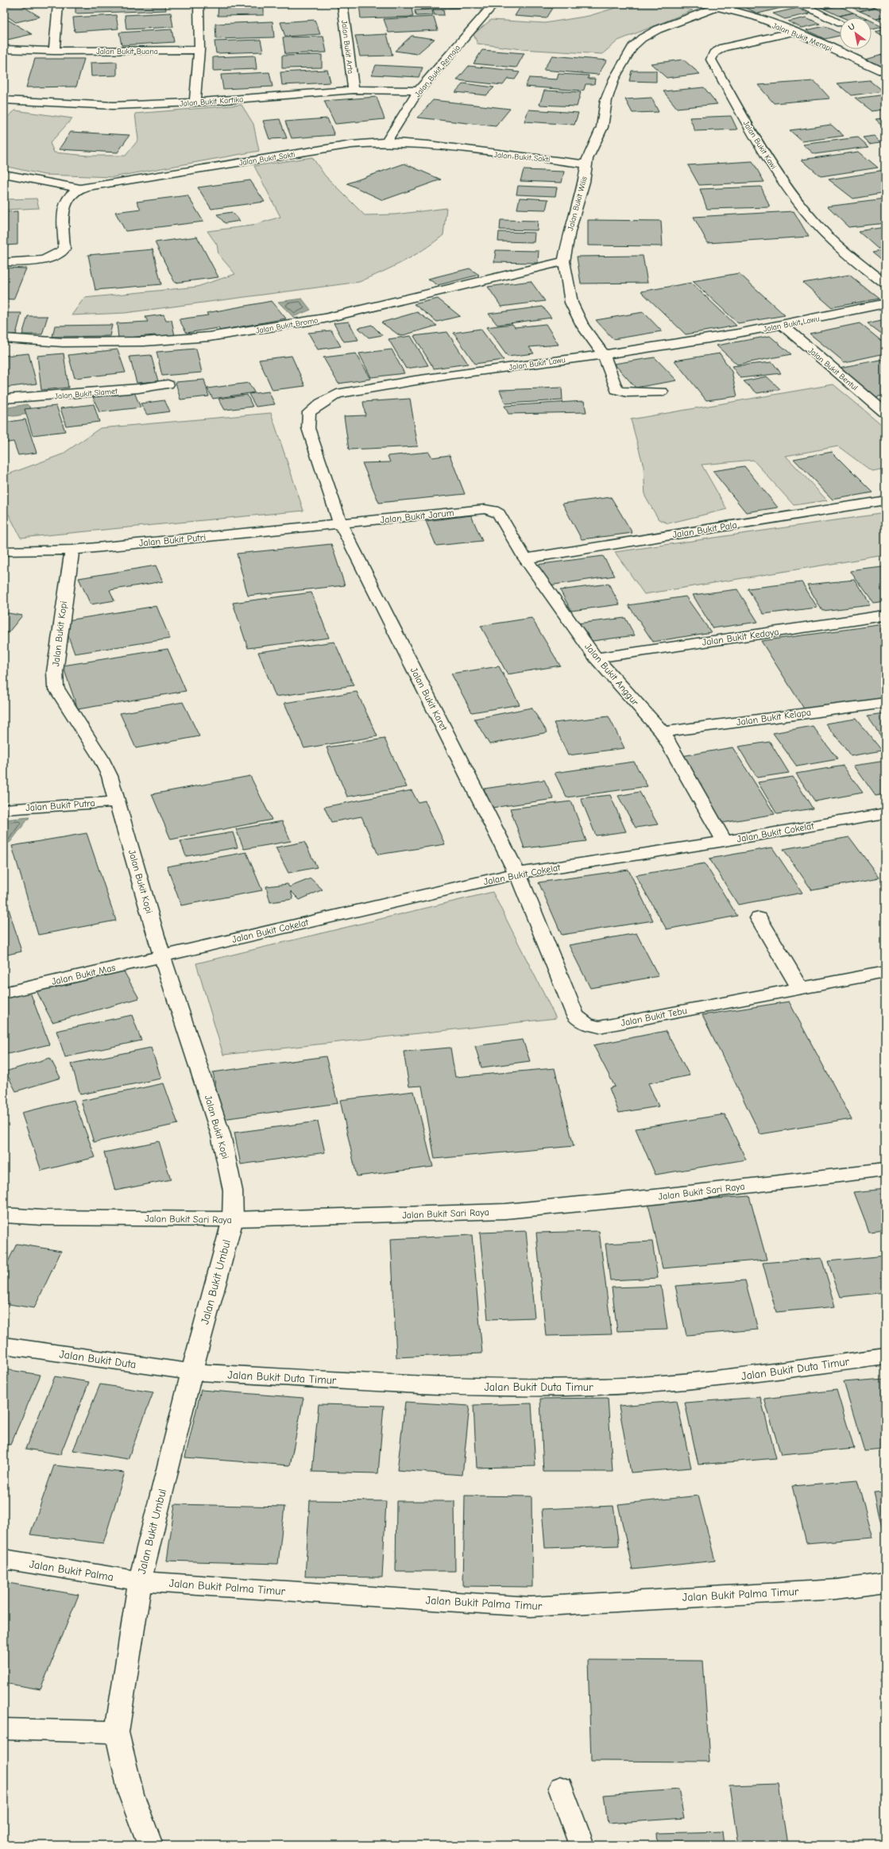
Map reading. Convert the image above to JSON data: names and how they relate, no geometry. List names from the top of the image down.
{
  "streets": {
    "street": [
      "Jalan Bukit Merapi",
      "Jalan Bukit Arta",
      "Jalan Bukit Buana",
      "Jalan Bukit Remaja",
      "Jalan Bukit Kartika",
      "Jalan Bukit Kawi",
      "Jalan Bukit Sakti",
      "Jalan Bukit Wilis",
      "Jalan Bukit Lawu",
      "Jalan Bukit Bromo",
      "Jalan Bukit Bentul",
      "Jalan Bukit Slamet",
      "Jalan Bukit Jarum",
      "Jalan Bukit Pala",
      "Jalan Bukit Putri",
      "Jalan Bukit Kopi",
      "Jalan Bukit Kedoya",
      "Jalan Bukit Anggur",
      "Jalan Bukit Karet",
      "Jalan Bukit Kelapa",
      "Jalan Bukit Putra",
      "Jalan Bukit Cokelat",
      "Jalan Bukit Mas",
      "Jalan Bukit Tebu",
      "Jalan Bukit Sari Raya",
      "Jalan Bukit Umbul",
      "Jalan Bukit Duta",
      "Jalan Bukit Duta Timur",
      "Jalan Bukit Palma",
      "Jalan Bukit Palma Timur"
    ]
  },
  "crossings": [
    ["Jalan Bukit Merapi", "Jalan Bukit Kawi"],
    ["Jalan Bukit Merapi", "Jalan Bukit Wilis"],
    ["Jalan Bukit Arta", "Jalan Bukit Kartika"],
    ["Jalan Bukit Remaja", "Jalan Bukit Kartika"],
    ["Jalan Bukit Remaja", "Jalan Bukit Sakti"],
    ["Jalan Bukit Sakti", "Jalan Bukit Wilis"],
    ["Jalan Bukit Wilis", "Jalan Bukit Lawu"],
    ["Jalan Bukit Wilis", "Jalan Bukit Bromo"],
    ["Jalan Bukit Lawu", "Jalan Bukit Bentul"],
    ["Jalan Bukit Lawu", "Jalan Bukit Jarum"],
    ["Jalan Bukit Lawu", "Jalan Bukit Putri"],
    ["Jalan Bukit Lawu", "Jalan Bukit Karet"],
    ["Jalan Bukit Jarum", "Jalan Bukit Putri"],
    ["Jalan Bukit Jarum", "Jalan Bukit Anggur"],
    ["Jalan Bukit Jarum", "Jalan Bukit Karet"],
    ["Jalan Bukit Pala", "Jalan Bukit Anggur"],
    ["Jalan Bukit Putri", "Jalan Bukit Kopi"],
    ["Jalan Bukit Putri", "Jalan Bukit Karet"],
    ["Jalan Bukit Kopi", "Jalan Bukit Putra"],
    ["Jalan Bukit Kopi", "Jalan Bukit Cokelat"],
    ["Jalan Bukit Kopi", "Jalan Bukit Mas"],
    ["Jalan Bukit Kopi", "Jalan Bukit Sari Raya"],
    ["Jalan Bukit Kopi", "Jalan Bukit Umbul"],
    ["Jalan Bukit Kedoya", "Jalan Bukit Anggur"],
    ["Jalan Bukit Anggur", "Jalan Bukit Kelapa"],
    ["Jalan Bukit Anggur", "Jalan Bukit Cokelat"],
    ["Jalan Bukit Karet", "Jalan Bukit Cokelat"],
    ["Jalan Bukit Karet", "Jalan Bukit Tebu"],
    ["Jalan Bukit Cokelat", "Jalan Bukit Mas"],
    ["Jalan Bukit Cokelat", "Jalan Bukit Tebu"],
    ["Jalan Bukit Sari Raya", "Jalan Bukit Umbul"],
    ["Jalan Bukit Umbul", "Jalan Bukit Duta"],
    ["Jalan Bukit Umbul", "Jalan Bukit Duta Timur"],
    ["Jalan Bukit Umbul", "Jalan Bukit Palma"],
    ["Jalan Bukit Umbul", "Jalan Bukit Palma Timur"],
    ["Jalan Bukit Duta", "Jalan Bukit Duta Timur"],
    ["Jalan Bukit Palma", "Jalan Bukit Palma Timur"]
  ],
  "north": "top left"
}
